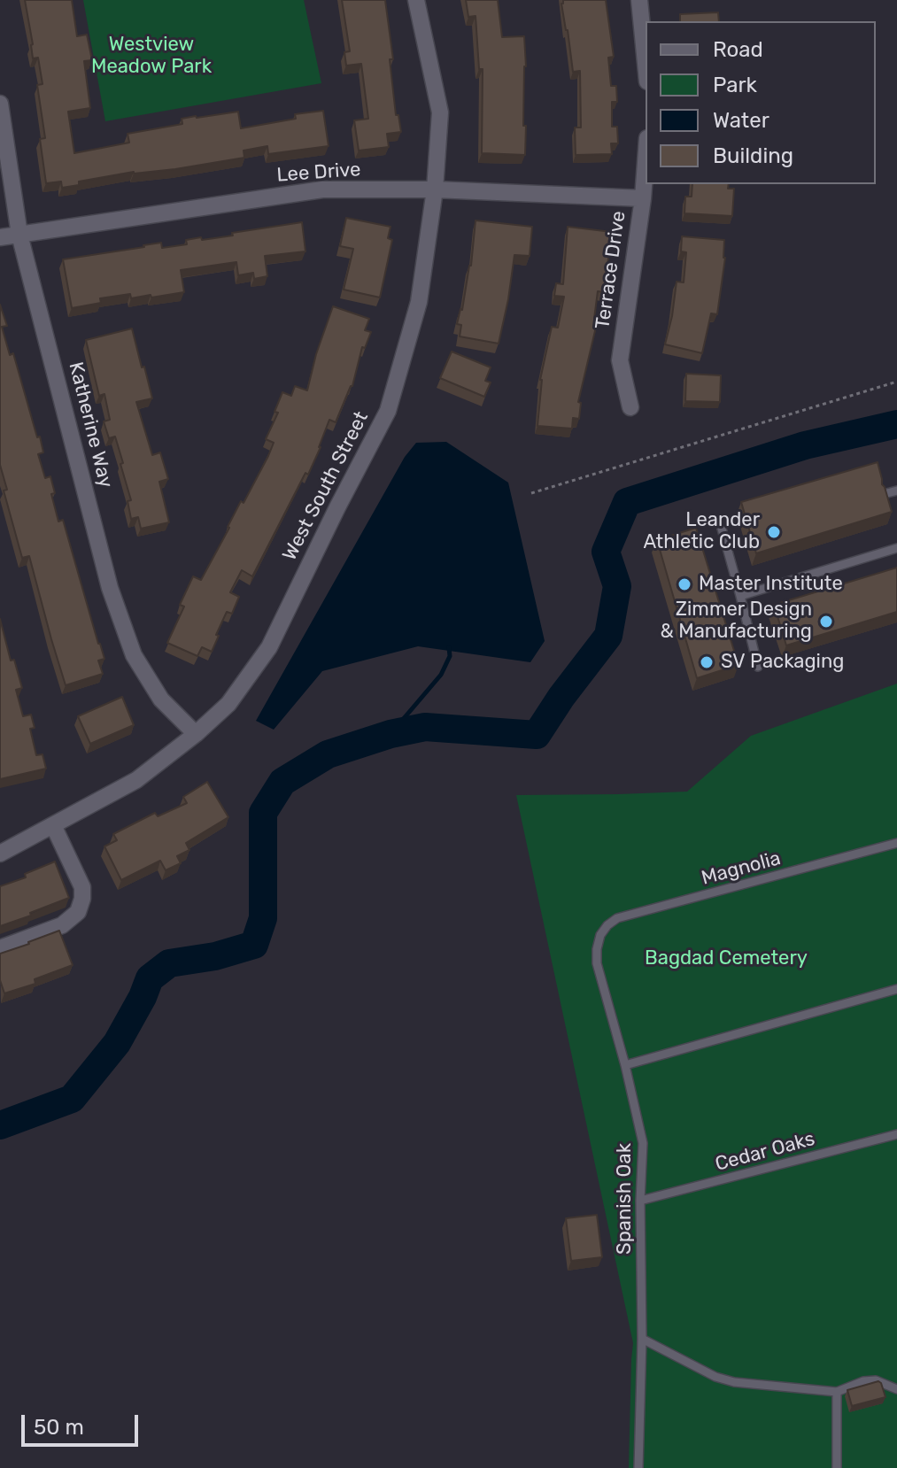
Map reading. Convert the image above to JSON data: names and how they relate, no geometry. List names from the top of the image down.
{
  "streets": {
    "street": [
      "Lee Drive",
      "Terrace Drive",
      "Katherine Way",
      "West South Street"
    ],
    "lane": ["Magnolia", "Cedar Oaks", "Spanish Oak"]
  },
  "crossings": [
    ["Lee Drive", "Terrace Drive"],
    ["Lee Drive", "Katherine Way"],
    ["Lee Drive", "West South Street"],
    ["Katherine Way", "West South Street"],
    ["Magnolia", "Spanish Oak"],
    ["Cedar Oaks", "Spanish Oak"]
  ],
  "parks": ["Westview Meadow Park", "Bagdad Cemetery"],
  "places": [
    "Leander Athletic Club",
    "Master Institute",
    "Zimmer Design & Manufacturing",
    "SV Packaging"
  ],
  "legend": [
    "Road",
    "Park",
    "Water",
    "Building"
  ],
  "scale_bar": "50 m"
}
